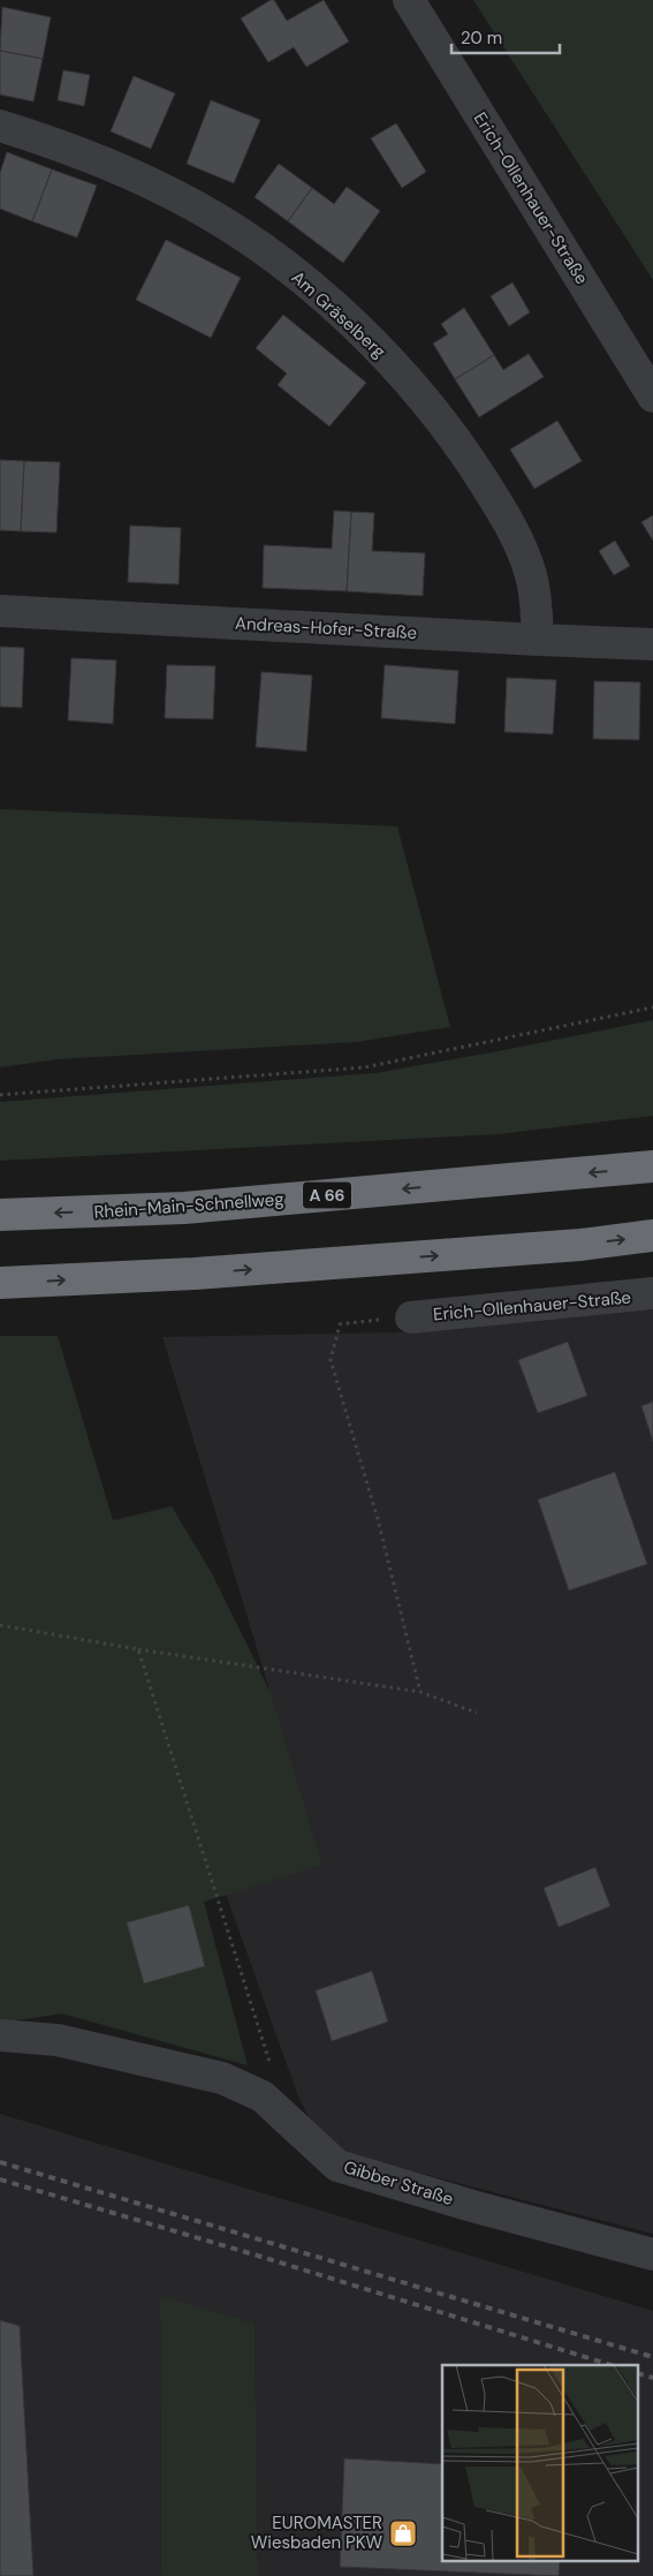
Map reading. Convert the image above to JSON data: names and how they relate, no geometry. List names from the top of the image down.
{
  "streets": {
    "highway": ["A 66", "Rhein-Main-Schnellweg"],
    "street": [
      "Erich-Ollenhauer-Straße",
      "Am Gräselberg",
      "Andreas-Hofer-Straße",
      "Gibber Straße"
    ]
  },
  "crossings": [
    ["Am Gräselberg", "Andreas-Hofer-Straße"]
  ],
  "places": {
    "shop": ["EUROMASTER Wiesbaden PKW"]
  },
  "scale_bar": "20 m"
}
